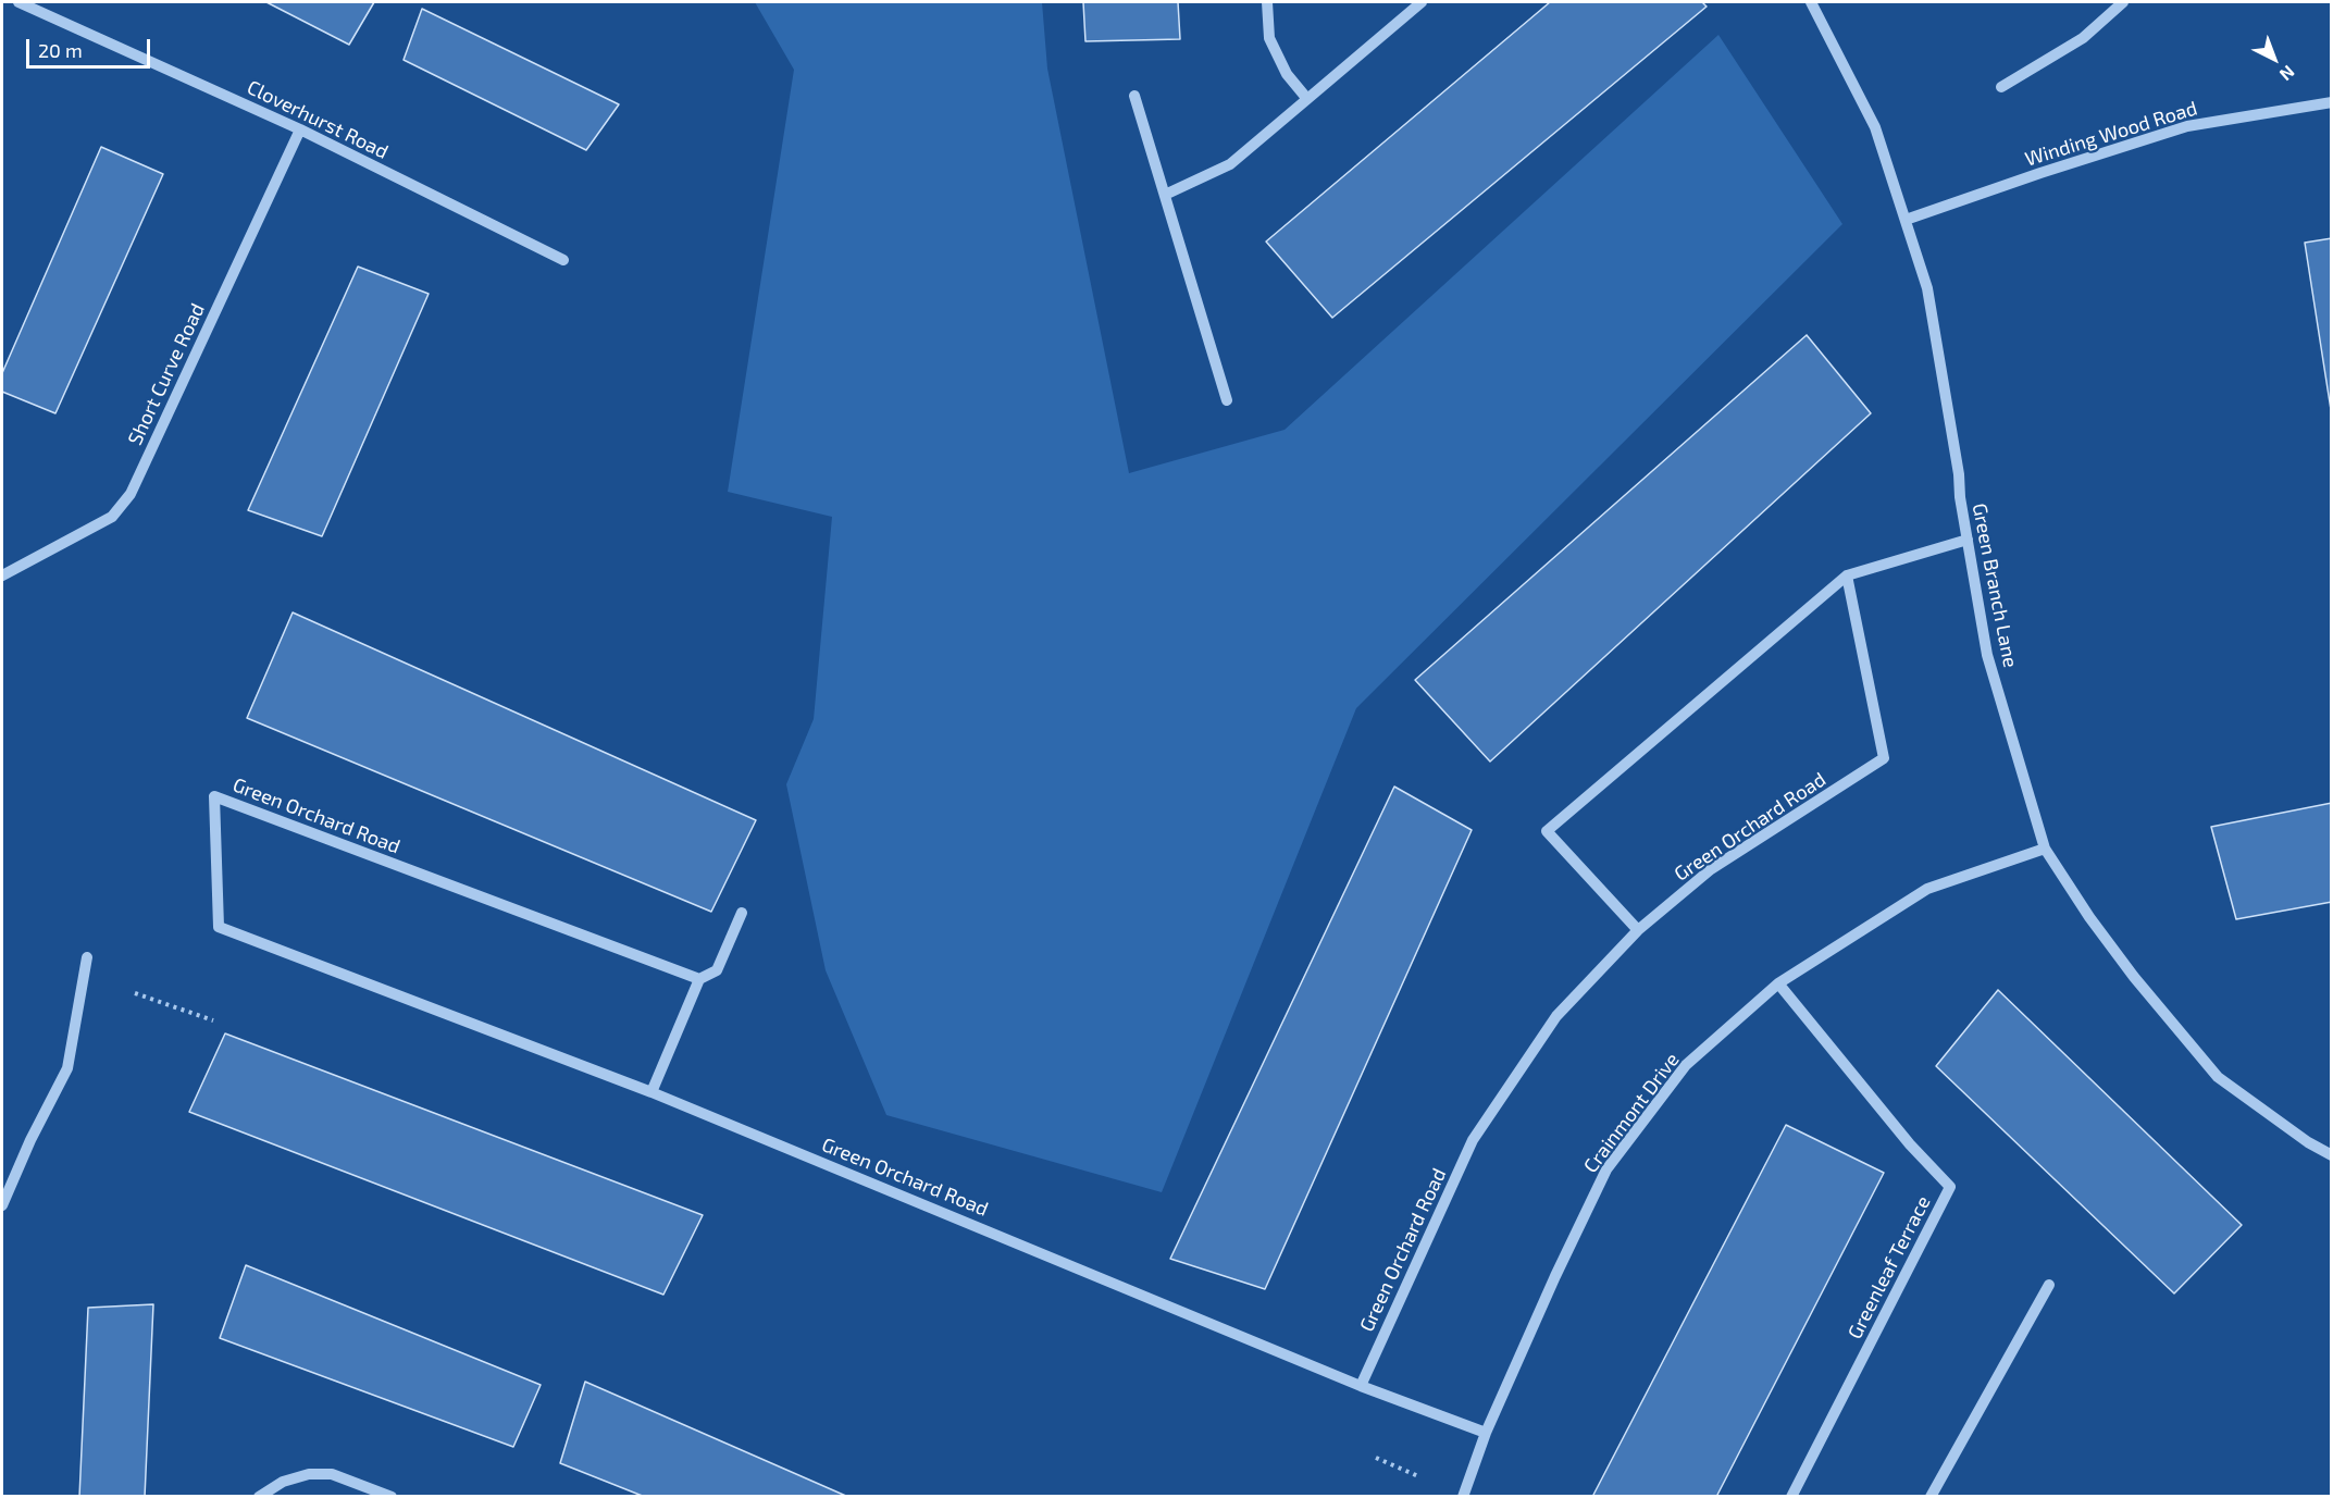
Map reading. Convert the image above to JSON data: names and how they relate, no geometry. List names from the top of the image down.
{
  "streets": {
    "street": [
      "Cloverhurst Road",
      "Winding Wood Road",
      "Short Curve Road",
      "Green Branch Lane",
      "Green Orchard Road",
      "Crainmont Drive",
      "Greenleaf Terrace"
    ]
  },
  "crossings": [
    ["Cloverhurst Road", "Short Curve Road"],
    ["Winding Wood Road", "Green Branch Lane"],
    ["Green Branch Lane", "Crainmont Drive"],
    ["Green Orchard Road", "Crainmont Drive"],
    ["Crainmont Drive", "Greenleaf Terrace"]
  ],
  "scale_bar": "20 m",
  "north": "bottom right"
}
